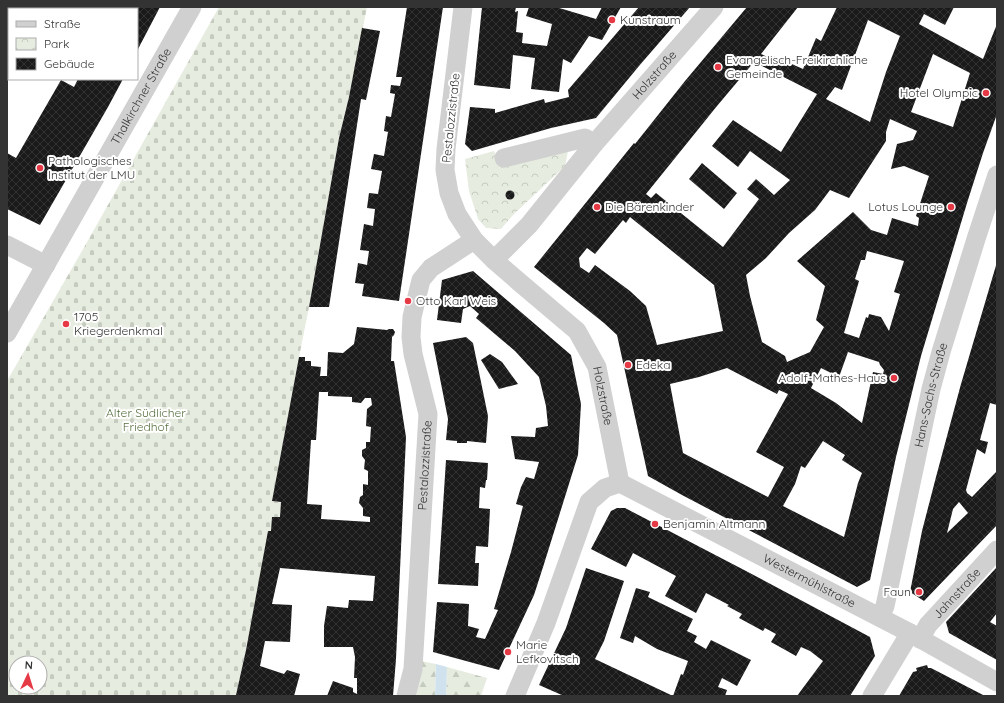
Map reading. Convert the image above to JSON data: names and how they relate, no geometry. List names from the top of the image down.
{
  "streets": {
    "street": [
      "Holzstraße",
      "Thalkirchner Straße",
      "Pestalozzistraße",
      "Hans-Sachs-Straße",
      "Westermühlstraße",
      "Jahnstraße"
    ]
  },
  "crossings": [
    ["Holzstraße", "Westermühlstraße"],
    ["Hans-Sachs-Straße", "Westermühlstraße"],
    ["Westermühlstraße", "Jahnstraße"]
  ],
  "parks": ["Alter Südlicher Friedhof"],
  "places": [
    "Kunstraum",
    "Evangelisch-Freikirchliche Gemeinde",
    "Hotel Olympic",
    "Pathologisches Institut der LMU",
    "Die Bärenkinder",
    "Lotus Lounge",
    "Otto Karl Weis",
    "1705 Kriegerdenkmal",
    "Edeka",
    "Adolf-Mathes-Haus",
    "Benjamin Altmann",
    "Faun",
    "Marie Lefkovitsch"
  ],
  "legend": ["Straße", "Park", "Gebäude"],
  "north": "top"
}
